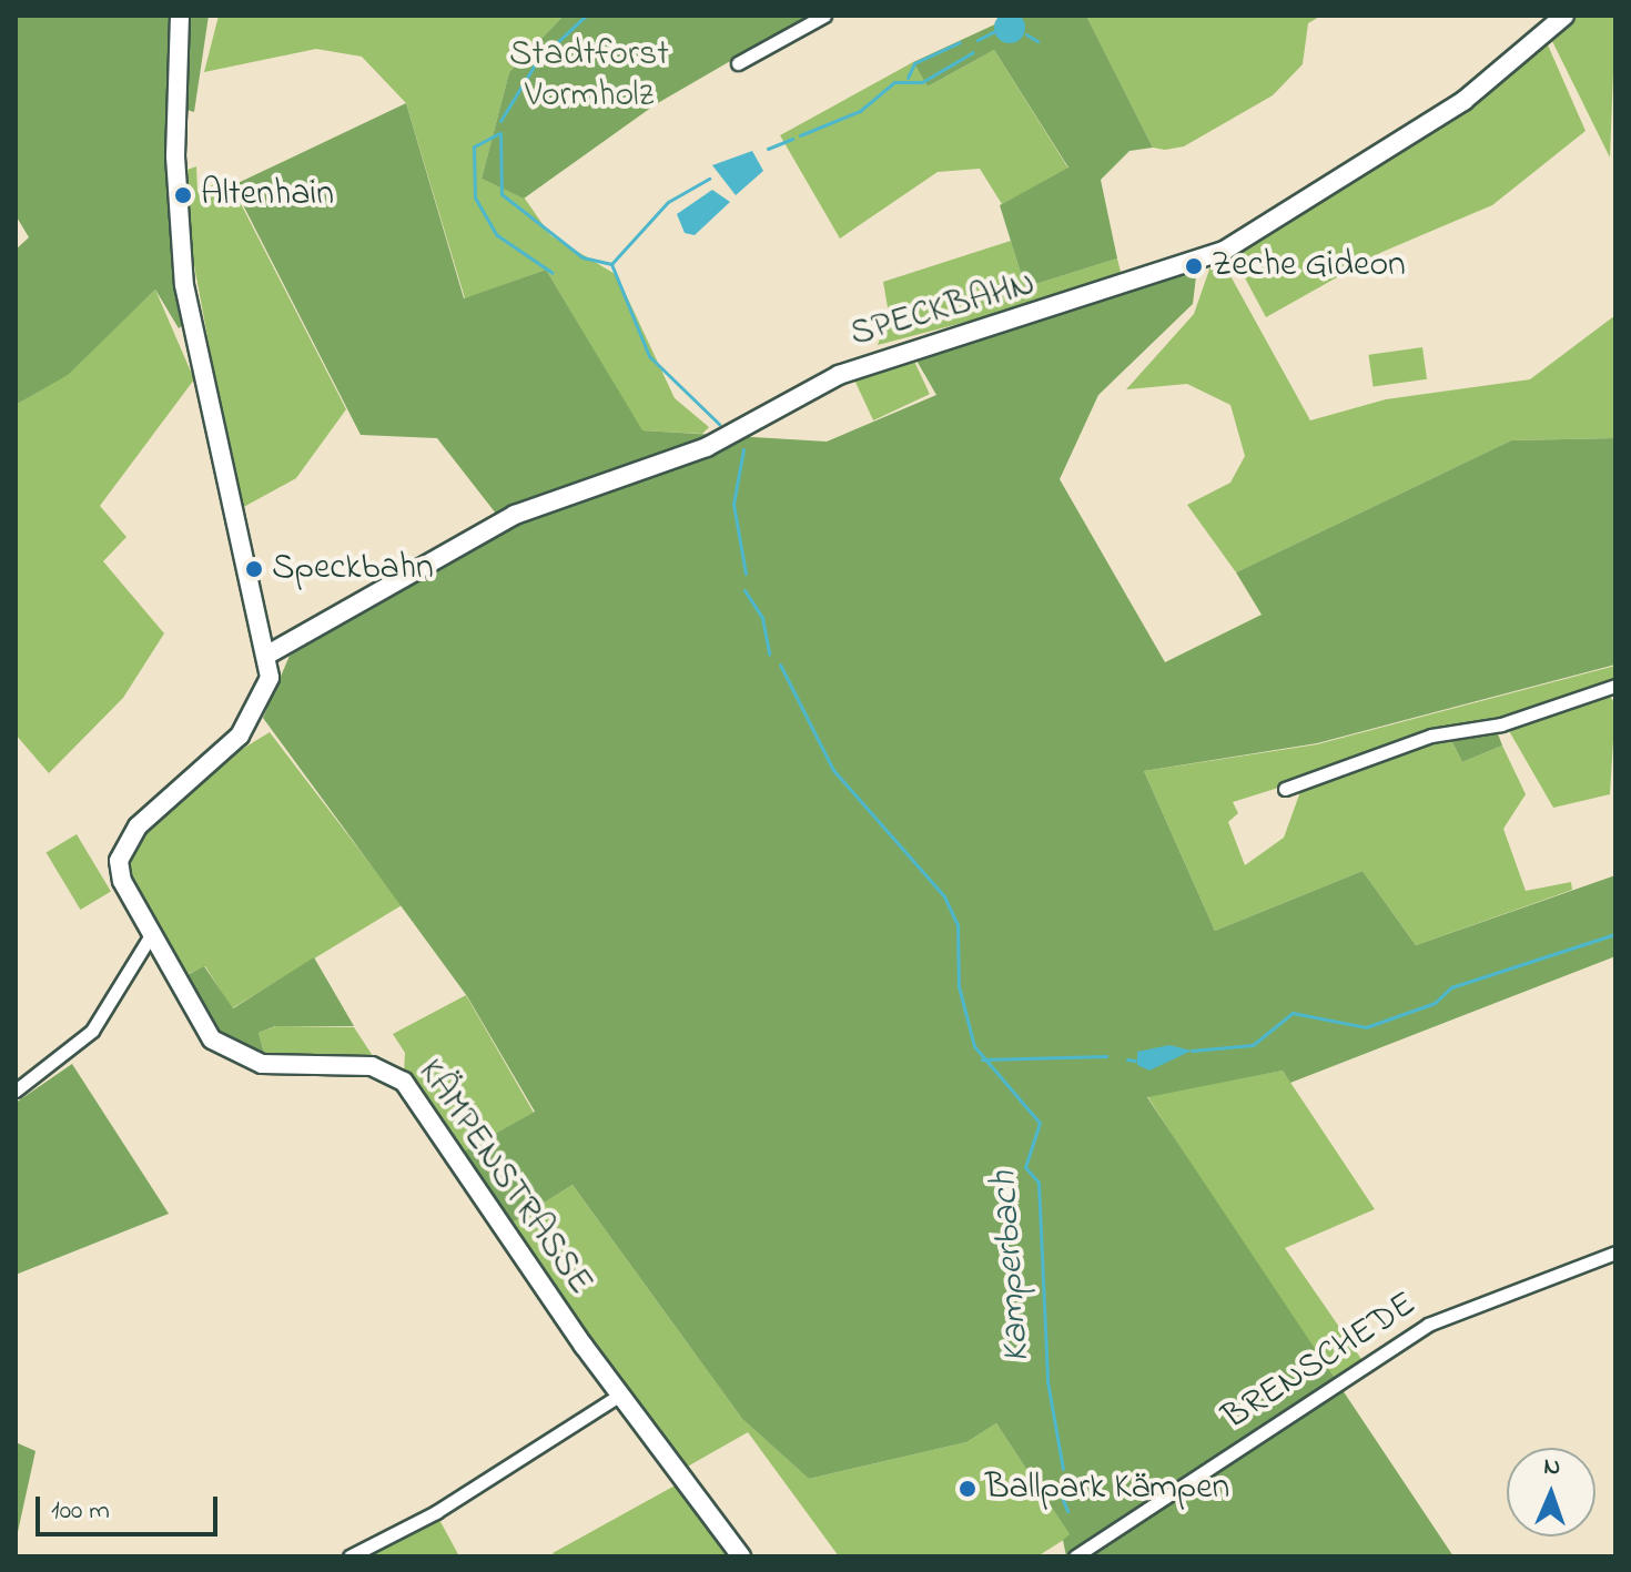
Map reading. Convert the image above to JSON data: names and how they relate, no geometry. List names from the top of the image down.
{
  "streets": {
    "street": ["SPECKBAHN", "KÄMPENSTRASSE", "BRENSCHEDE"]
  },
  "crossings": [
    ["SPECKBAHN", "KÄMPENSTRASSE"]
  ],
  "water": ["Kamperbach"],
  "parks": ["Stadtforst Vormholz"],
  "places": [
    "Altenhain",
    "Zeche Gideon",
    "Speckbahn",
    "Ballpark Kämpen"
  ],
  "scale_bar": "100 m",
  "north": "top"
}
